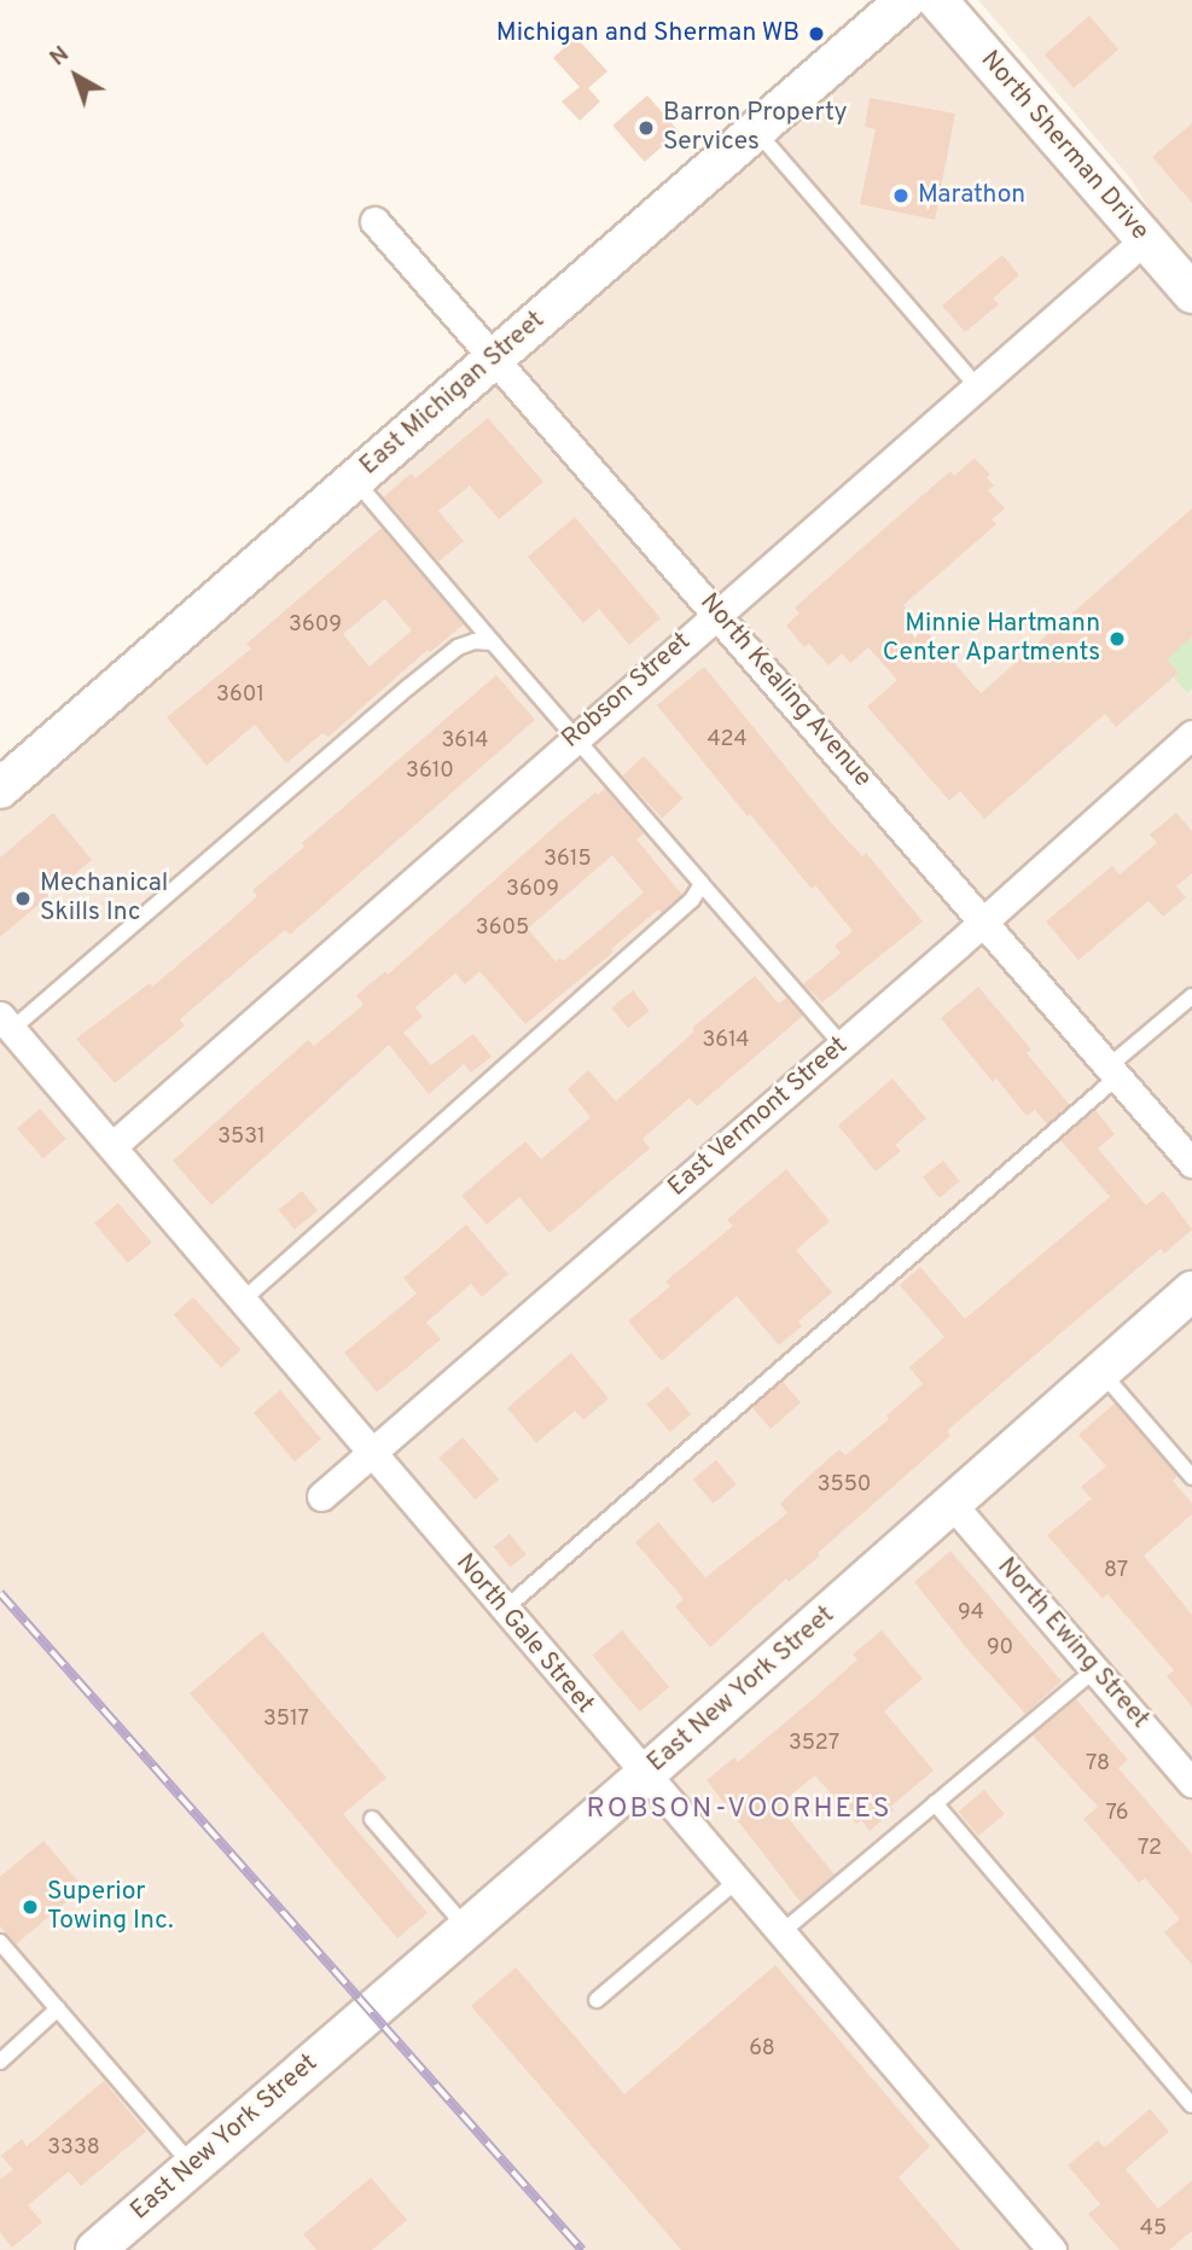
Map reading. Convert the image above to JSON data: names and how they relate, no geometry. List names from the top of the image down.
{
  "streets": {
    "main road": ["North Sherman Drive", "East Michigan Street", "East New York Street"],
    "street": [
      "Robson Street",
      "North Kealing Avenue",
      "East Vermont Street",
      "North Gale Street",
      "North Ewing Street"
    ]
  },
  "crossings": [
    ["North Sherman Drive", "Robson Street"],
    ["East Michigan Street", "North Kealing Avenue"],
    ["Robson Street", "North Kealing Avenue"],
    ["Robson Street", "North Gale Street"],
    ["North Kealing Avenue", "East Vermont Street"],
    ["East Vermont Street", "North Gale Street"],
    ["North Gale Street", "East New York Street"],
    ["North Ewing Street", "East New York Street"]
  ],
  "districts": ["ROBSON-VOORHEES"],
  "places": [
    "Michigan and Sherman WB",
    "Barron Property Services",
    "Marathon",
    "Minnie Hartmann Center Apartments",
    "Mechanical Skills Inc",
    "Superior Towing Inc."
  ],
  "house_numbers": [
    "3609",
    "3601",
    "424",
    "3614",
    "3610",
    "3615",
    "3609",
    "3605",
    "3614",
    "3531",
    "3550",
    "87",
    "94",
    "90",
    "3517",
    "3527",
    "78",
    "76",
    "72",
    "68",
    "3338",
    "45"
  ],
  "north": "top left"
}
